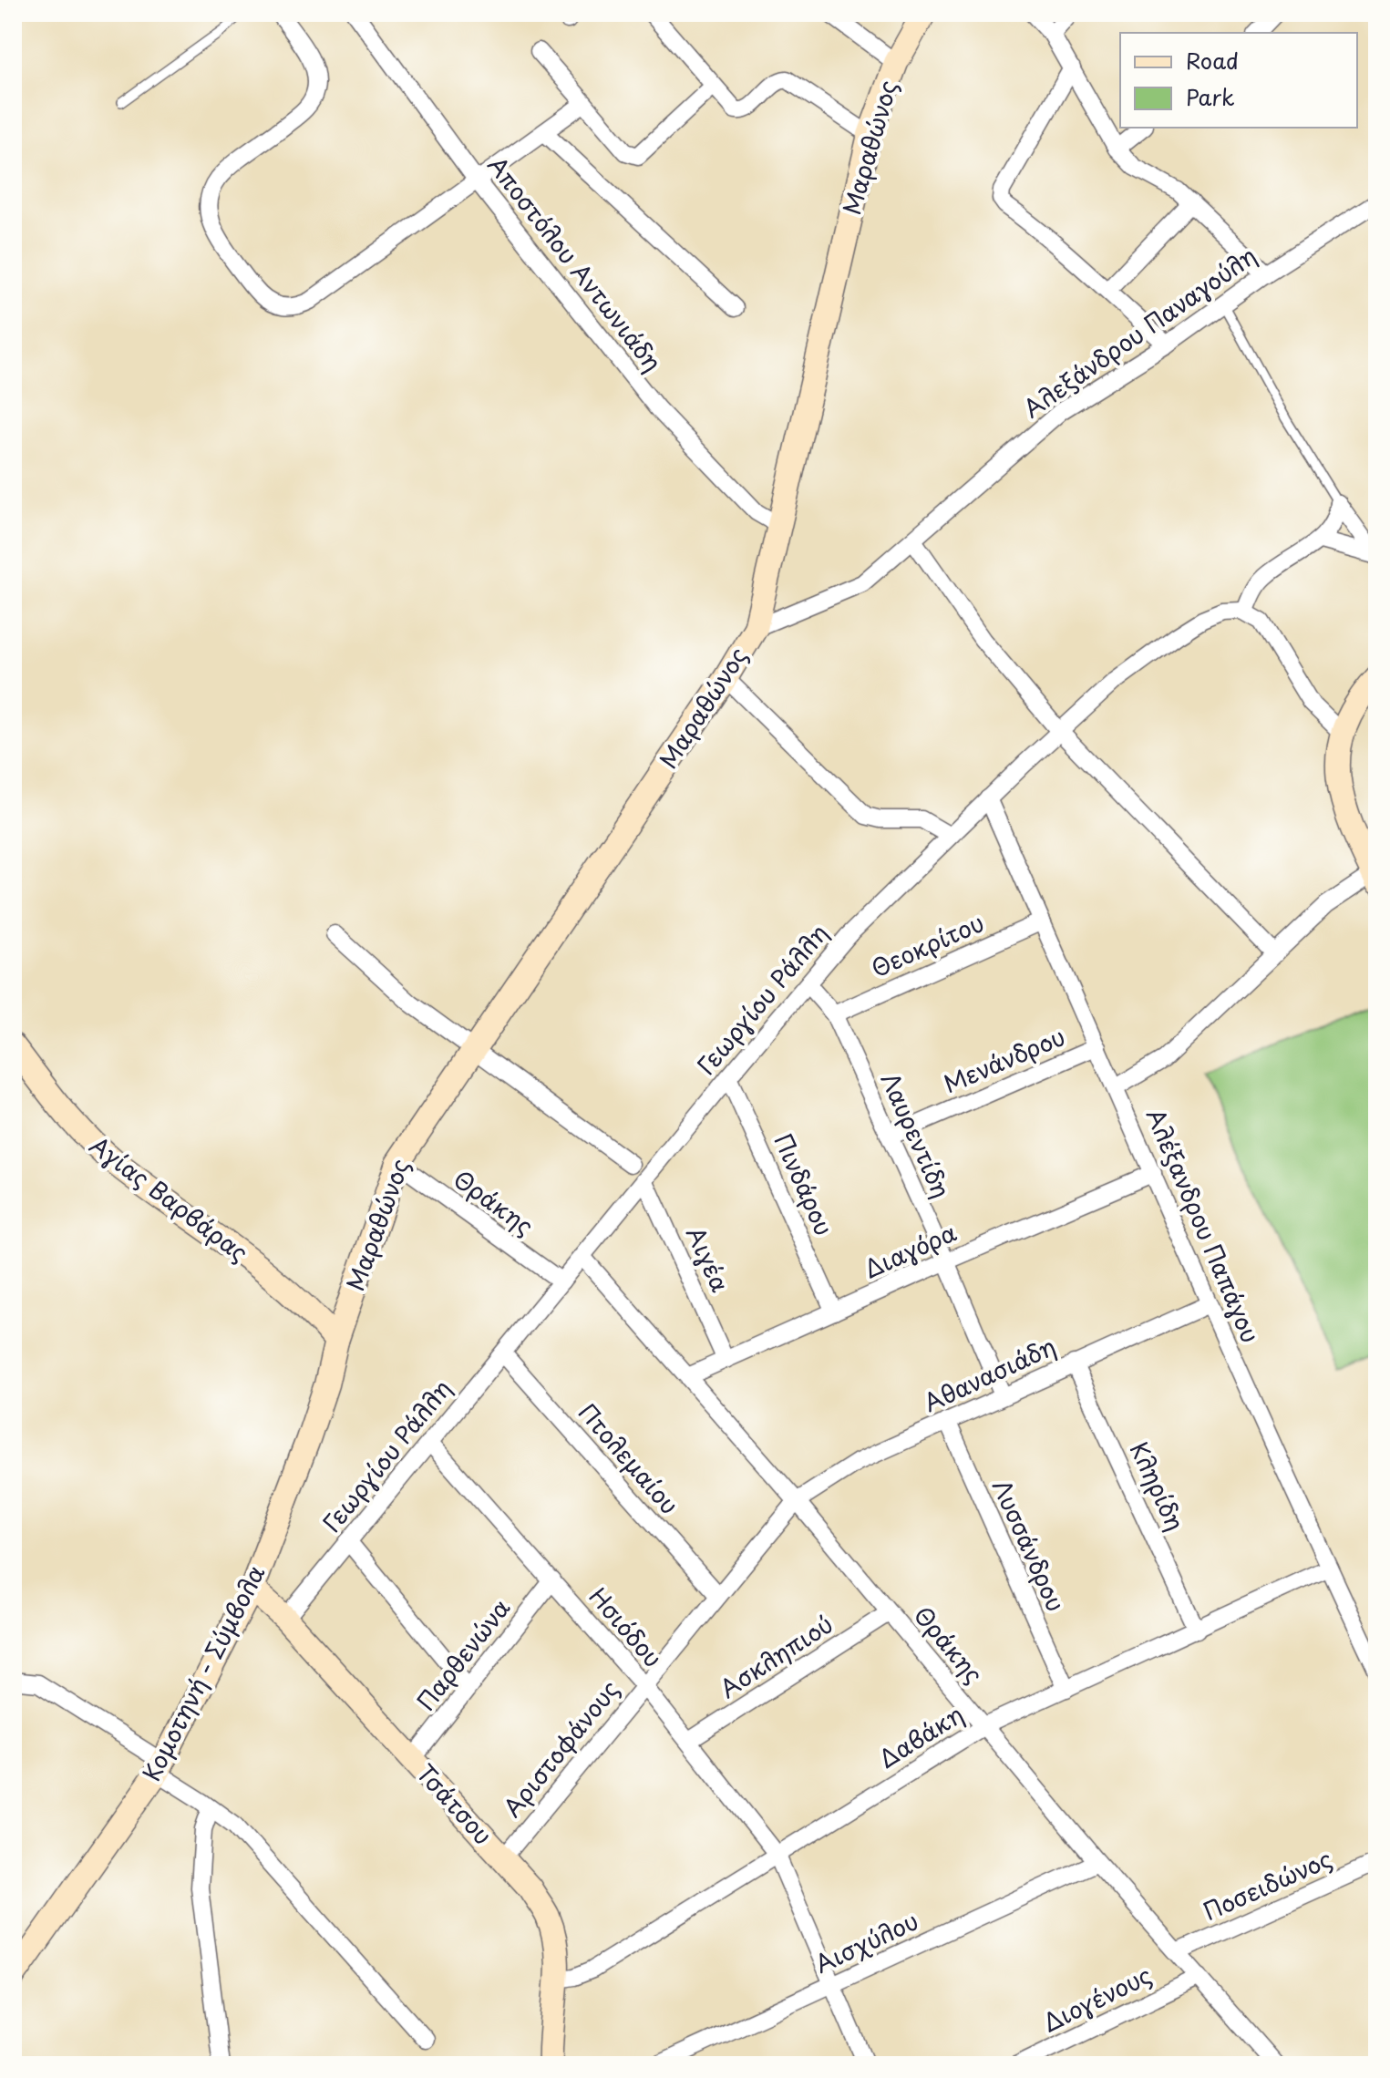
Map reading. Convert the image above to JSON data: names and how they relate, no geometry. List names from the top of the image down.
{
  "streets": {
    "street": [
      "Μαραθώνος",
      "Αποστόλου Αντωνιάδη",
      "Αλεξάνδρου Παναγούλη",
      "Θεοκρίτου",
      "Γεωργίου Ράλλη",
      "Μενάνδρου",
      "Λαυρεντίδη",
      "Πινδάρου",
      "Αγίας Βαρβάρας",
      "Θράκης",
      "Αλέξανδρου Παπάγου",
      "Διαγόρα",
      "Αιγέα",
      "Αθανασιάδη",
      "Πτολεμαίου",
      "Κληρίδη",
      "Λυσσάνδρου",
      "Ησιόδου",
      "Παρθενώνα",
      "Ασκληπιού",
      "Κομοτηνή - Σύμβολα",
      "Δαβάκη",
      "Αριστοφάνους",
      "Τσάτσου",
      "Ποσειδώνος",
      "Αισχύλου",
      "Διογένους"
    ]
  },
  "crossings": [
    ["Μαραθώνος", "Αποστόλου Αντωνιάδη"],
    ["Μαραθώνος", "Αλεξάνδρου Παναγούλη"],
    ["Μαραθώνος", "Αγίας Βαρβάρας"],
    ["Μαραθώνος", "Θράκης"],
    ["Μαραθώνος", "Κομοτηνή - Σύμβολα"],
    ["Θεοκρίτου", "Λαυρεντίδη"],
    ["Θεοκρίτου", "Αλέξανδρου Παπάγου"],
    ["Γεωργίου Ράλλη", "Λαυρεντίδη"],
    ["Γεωργίου Ράλλη", "Πινδάρου"],
    ["Γεωργίου Ράλλη", "Θράκης"],
    ["Γεωργίου Ράλλη", "Αλέξανδρου Παπάγου"],
    ["Γεωργίου Ράλλη", "Αιγέα"],
    ["Γεωργίου Ράλλη", "Πτολεμαίου"],
    ["Γεωργίου Ράλλη", "Ησιόδου"],
    ["Γεωργίου Ράλλη", "Τσάτσου"],
    ["Μενάνδρου", "Λαυρεντίδη"],
    ["Μενάνδρου", "Αλέξανδρου Παπάγου"],
    ["Λαυρεντίδη", "Διαγόρα"],
    ["Λαυρεντίδη", "Αθανασιάδη"],
    ["Πινδάρου", "Διαγόρα"],
    ["Αγίας Βαρβάρας", "Κομοτηνή - Σύμβολα"],
    ["Θράκης", "Διαγόρα"],
    ["Θράκης", "Αθανασιάδη"],
    ["Θράκης", "Ασκληπιού"],
    ["Θράκης", "Δαβάκη"],
    ["Θράκης", "Αριστοφάνους"],
    ["Θράκης", "Ποσειδώνος"],
    ["Θράκης", "Αισχύλου"],
    ["Θράκης", "Διογένους"],
    ["Αλέξανδρου Παπάγου", "Διαγόρα"],
    ["Αλέξανδρου Παπάγου", "Αθανασιάδη"],
    ["Αλέξανδρου Παπάγου", "Δαβάκη"],
    ["Διαγόρα", "Αιγέα"],
    ["Αθανασιάδη", "Κληρίδη"],
    ["Αθανασιάδη", "Λυσσάνδρου"],
    ["Αθανασιάδη", "Αριστοφάνους"],
    ["Πτολεμαίου", "Αριστοφάνους"],
    ["Κληρίδη", "Δαβάκη"],
    ["Λυσσάνδρου", "Δαβάκη"],
    ["Ησιόδου", "Παρθενώνα"],
    ["Ησιόδου", "Ασκληπιού"],
    ["Ησιόδου", "Δαβάκη"],
    ["Ησιόδου", "Αριστοφάνους"],
    ["Ησιόδου", "Αισχύλου"],
    ["Παρθενώνα", "Τσάτσου"],
    ["Κομοτηνή - Σύμβολα", "Τσάτσου"],
    ["Δαβάκη", "Τσάτσου"],
    ["Αριστοφάνους", "Τσάτσου"]
  ],
  "legend": ["Road", "Park"]
}
